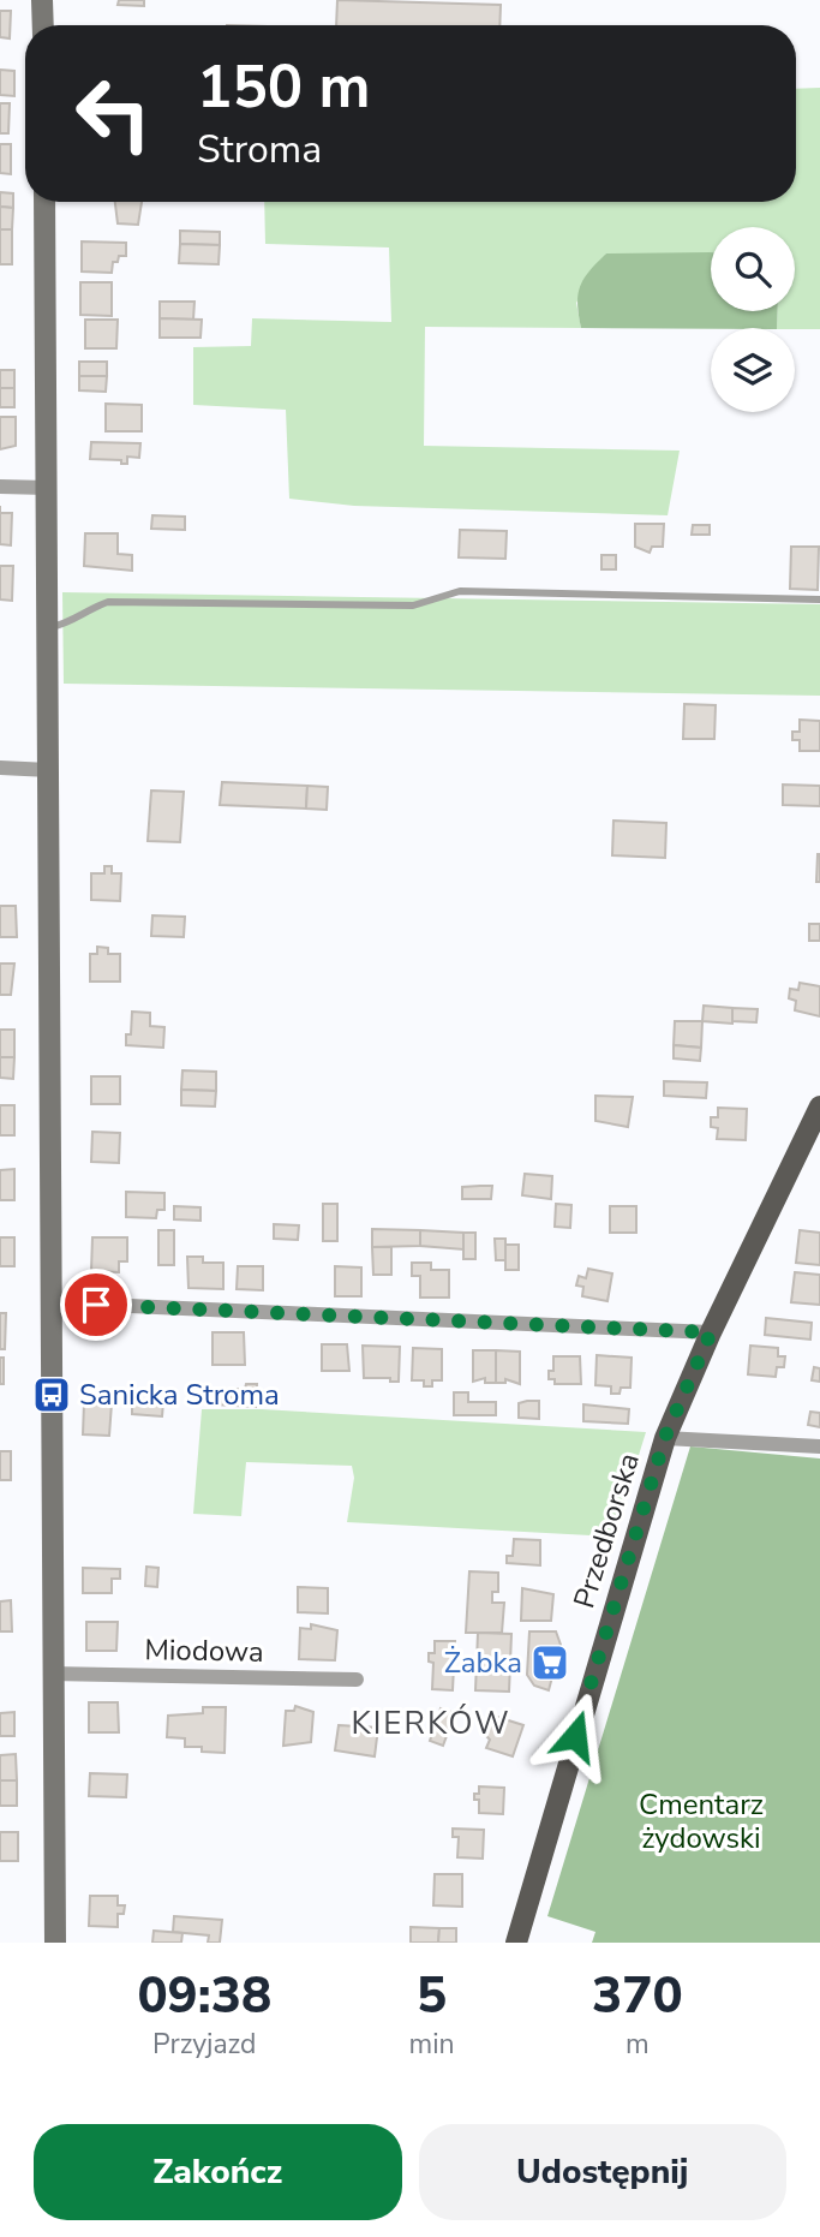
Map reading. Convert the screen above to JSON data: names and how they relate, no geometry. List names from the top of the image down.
{
  "streets": {
    "main road": ["Przedborska"],
    "street": ["Miodowa"]
  },
  "districts": ["KIERKÓW"],
  "parks": ["Cmentarz żydowski"],
  "places": {
    "bus stop": ["Sanicka Stroma"],
    "supermarket": ["Żabka"]
  },
  "page": {
    "turn": ["150 m", "Stroma"],
    "eta": [
      "09:38",
      "Przyjazd",
      "5",
      "min",
      "370",
      "m"
    ],
    "buttons": ["Zakończ", "Udostępnij"]
  }
}
